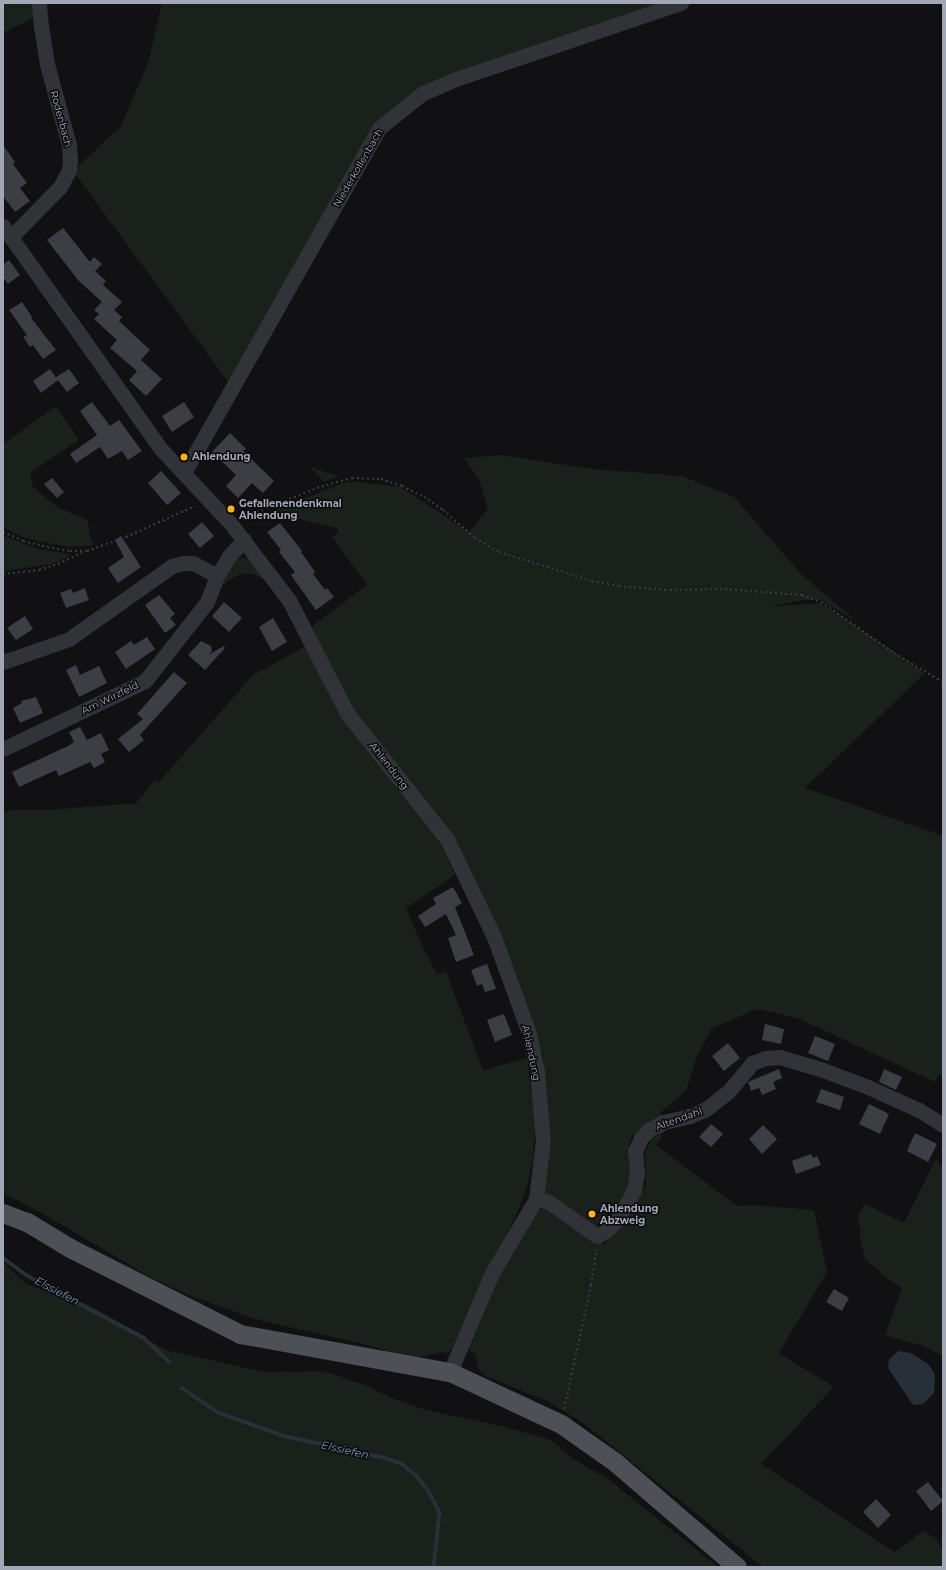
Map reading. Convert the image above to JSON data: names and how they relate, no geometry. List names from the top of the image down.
{
  "streets": {
    "street": [
      "Rodenbach",
      "Niederkollenbach",
      "Am Wirzfeld",
      "Ahlendung",
      "Altendahl"
    ]
  },
  "crossings": [
    ["Rodenbach", "Ahlendung"],
    ["Niederkollenbach", "Ahlendung"],
    ["Am Wirzfeld", "Ahlendung"]
  ],
  "water": ["Elssiefen"],
  "places": ["Ahlendung", "Gefallenendenkmal Ahlendung", "Ahlendung Abzweig"]
}
